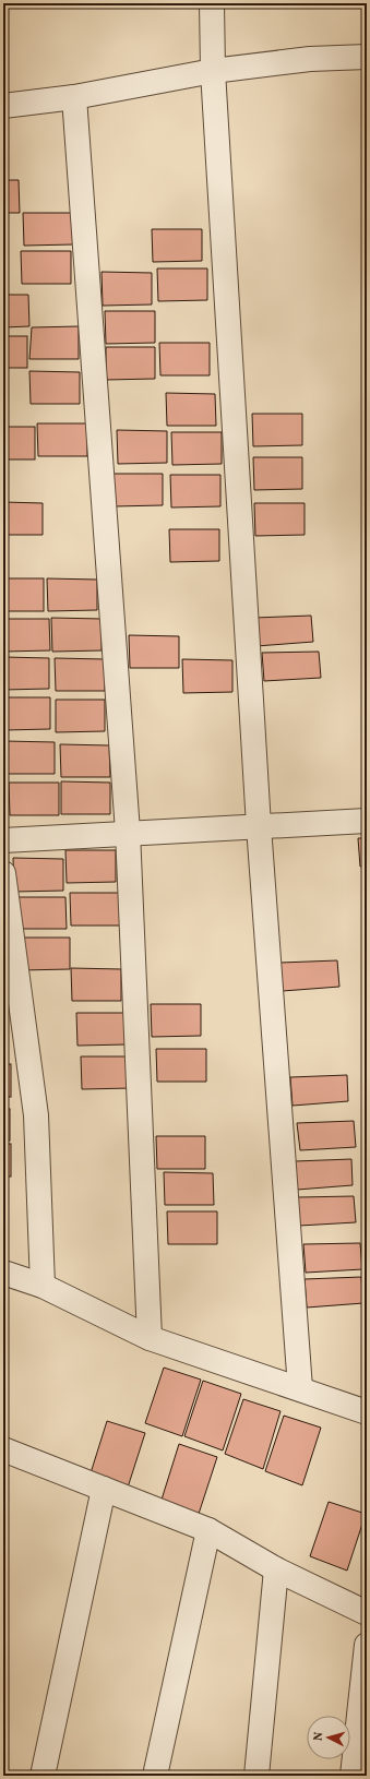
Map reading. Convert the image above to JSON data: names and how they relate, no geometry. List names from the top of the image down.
{
  "north": "left"
}
